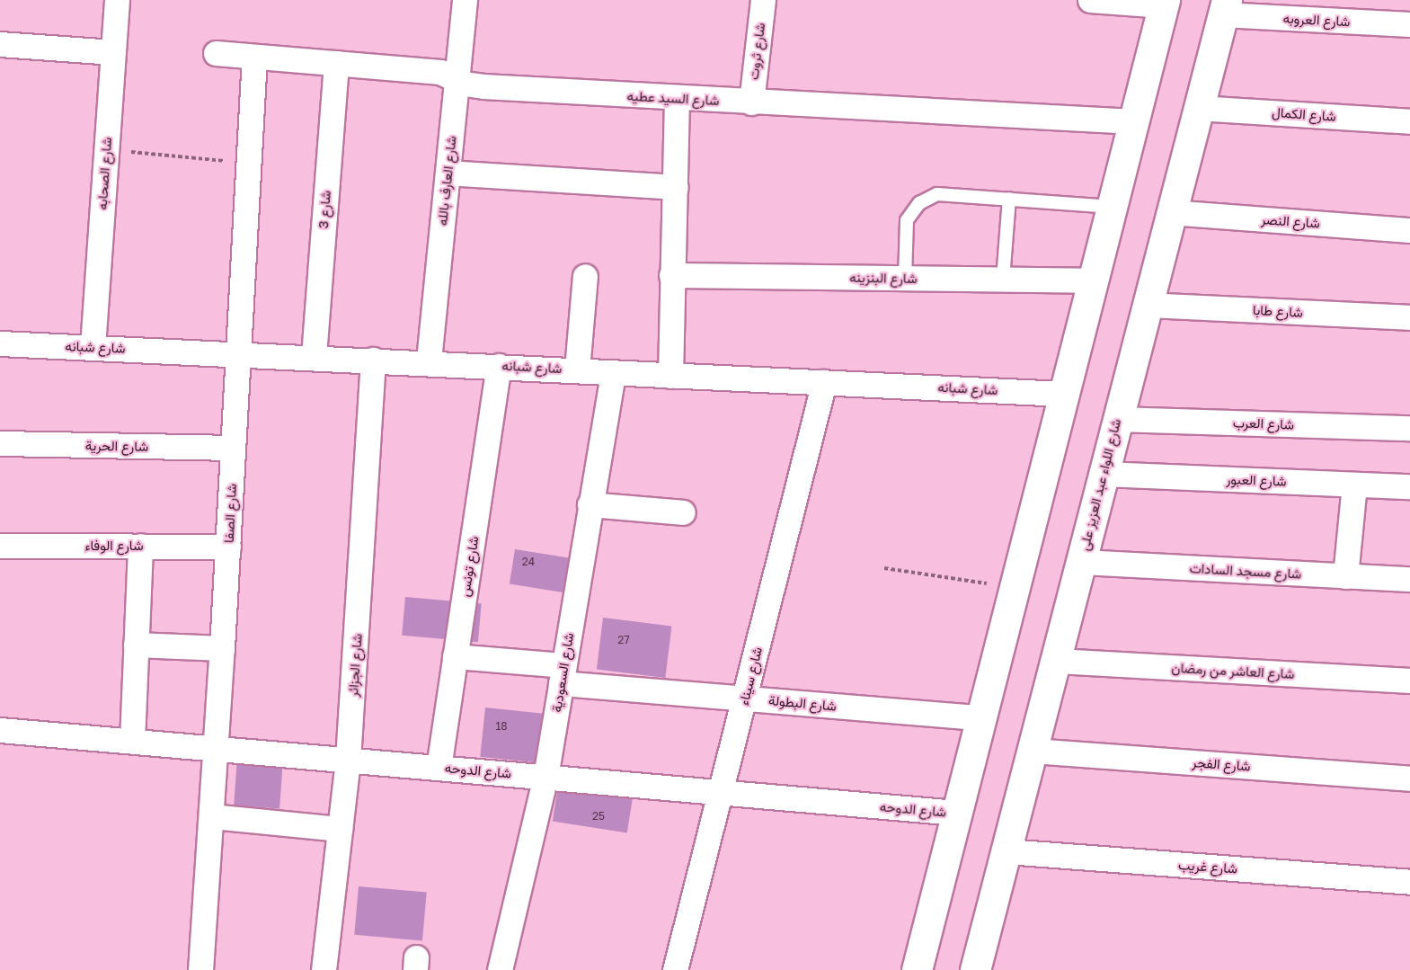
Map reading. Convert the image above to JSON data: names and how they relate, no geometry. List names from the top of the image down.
{
  "streets": {
    "main road": ["شارع اللواء عبد العزيز على"],
    "street": [
      "شارع العروبه",
      "شارع ثروت",
      "شارع السيد عطيه",
      "شارع الكمال",
      "شارع الصحابه",
      "شارع العارف بالله",
      "شارع 3",
      "شارع النصر",
      "شارع البنزينه",
      "شارع طابا",
      "شارع شبانه",
      "شارع العرب",
      "شارع الحرية",
      "شارع العبور",
      "شارع الصفا",
      "شارع الوفاء",
      "شارع تونس",
      "شارع مسجد السادات",
      "شارع الجزائر",
      "شارع العاشر من رمضان",
      "شارع السعودية",
      "شارع سيناء",
      "شارع البطولة",
      "شارع الفجر",
      "شارع الدوحه",
      "شارع غريب"
    ]
  },
  "crossings": [
    ["شارع العروبه", "شارع اللواء عبد العزيز على"],
    ["شارع ثروت", "شارع السيد عطيه"],
    ["شارع السيد عطيه", "شارع العارف بالله"],
    ["شارع السيد عطيه", "شارع 3"],
    ["شارع السيد عطيه", "شارع الصفا"],
    ["شارع الكمال", "شارع اللواء عبد العزيز على"],
    ["شارع الصحابه", "شارع شبانه"],
    ["شارع العارف بالله", "شارع شبانه"],
    ["شارع 3", "شارع شبانه"],
    ["شارع النصر", "شارع اللواء عبد العزيز على"],
    ["شارع طابا", "شارع اللواء عبد العزيز على"],
    ["شارع شبانه", "شارع الصفا"],
    ["شارع شبانه", "شارع تونس"],
    ["شارع شبانه", "شارع الجزائر"],
    ["شارع شبانه", "شارع السعودية"],
    ["شارع شبانه", "شارع سيناء"],
    ["شارع العرب", "شارع اللواء عبد العزيز على"],
    ["شارع الحرية", "شارع الصفا"],
    ["شارع العبور", "شارع اللواء عبد العزيز على"],
    ["شارع اللواء عبد العزيز على", "شارع مسجد السادات"],
    ["شارع اللواء عبد العزيز على", "شارع العاشر من رمضان"],
    ["شارع اللواء عبد العزيز على", "شارع الفجر"],
    ["شارع اللواء عبد العزيز على", "شارع غريب"],
    ["شارع الصفا", "شارع الوفاء"],
    ["شارع الصفا", "شارع الدوحه"],
    ["شارع تونس", "شارع البطولة"],
    ["شارع تونس", "شارع الدوحه"],
    ["شارع الجزائر", "شارع الدوحه"],
    ["شارع السعودية", "شارع البطولة"],
    ["شارع السعودية", "شارع الدوحه"],
    ["شارع سيناء", "شارع البطولة"],
    ["شارع سيناء", "شارع الدوحه"]
  ],
  "house_numbers": [
    "24",
    "27",
    "18",
    "25"
  ]
}
